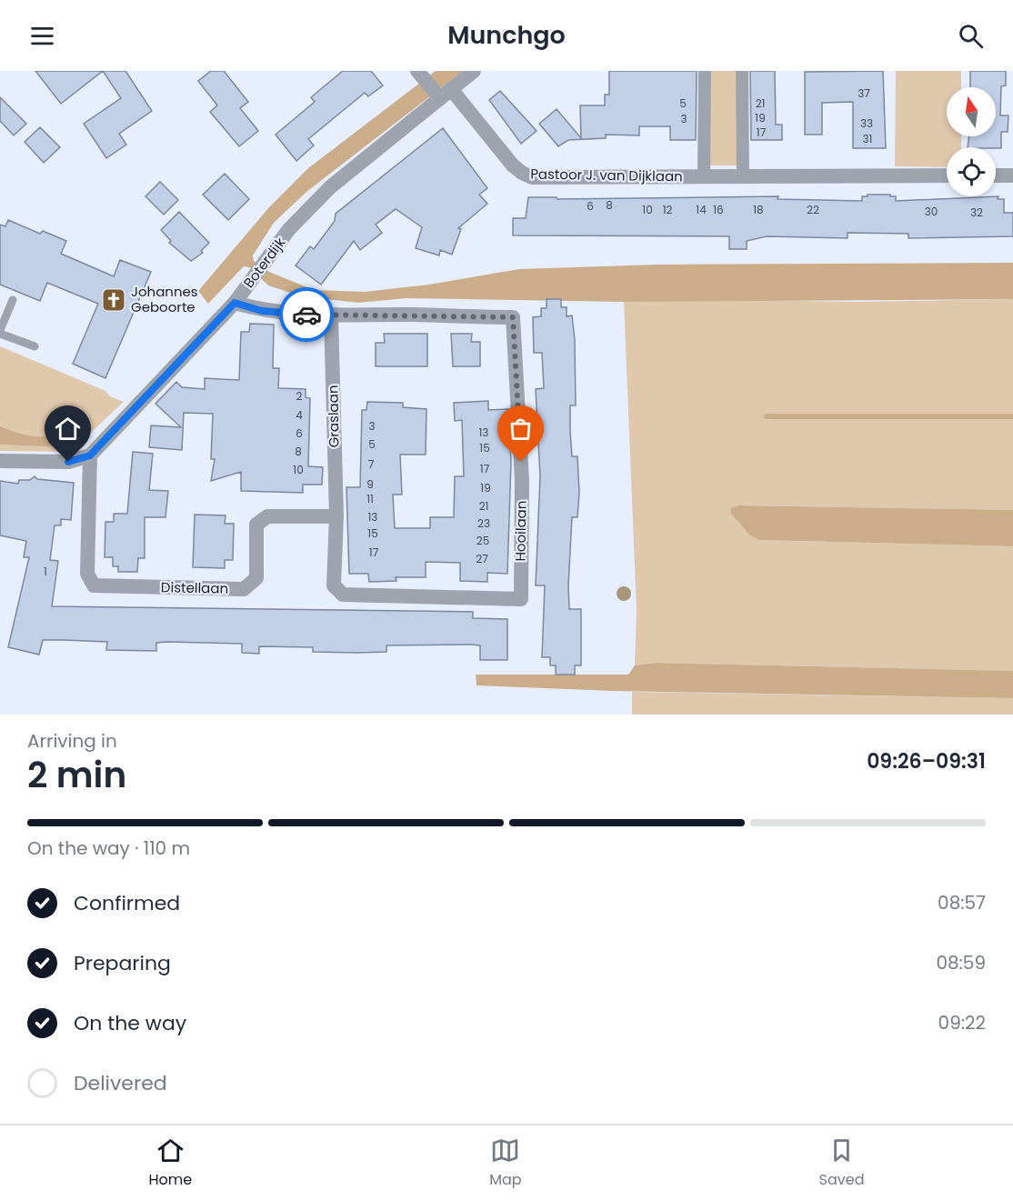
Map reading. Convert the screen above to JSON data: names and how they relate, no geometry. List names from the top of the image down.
{
  "streets": {
    "street": [
      "Pastoor J. van Dijklaan",
      "Boterdijk",
      "Graslaan",
      "Hooilaan",
      "Distellaan"
    ]
  },
  "crossings": [
    ["Pastoor J. van Dijklaan", "Boterdijk"],
    ["Boterdijk", "Hooilaan"],
    ["Boterdijk", "Distellaan"],
    ["Graslaan", "Hooilaan"],
    ["Graslaan", "Distellaan"],
    ["Hooilaan", "Distellaan"]
  ],
  "places": {
    "church": ["Johannes Geboorte"]
  },
  "house_numbers": [
    "37",
    "5",
    "21",
    "19",
    "3",
    "33",
    "17",
    "31",
    "8",
    "6",
    "10",
    "12",
    "14",
    "16",
    "18",
    "22",
    "30",
    "32",
    "2",
    "4",
    "3",
    "13",
    "6",
    "5",
    "15",
    "8",
    "7",
    "17",
    "10",
    "9",
    "19",
    "11",
    "21",
    "13",
    "23",
    "15",
    "25",
    "17",
    "27",
    "1"
  ],
  "north": "top",
  "page": {
    "header": "Munchgo",
    "heading": ["2 min", "Arriving in", "09:26–09:31"],
    "bar": "On the way · 110 m",
    "list": [
      ["Confirmed", "08:57"],
      ["Preparing", "08:59"],
      ["On the way", "09:22"],
      "Delivered"
    ],
    "tabs": ["Home", "Map", "Saved"]
  }
}
